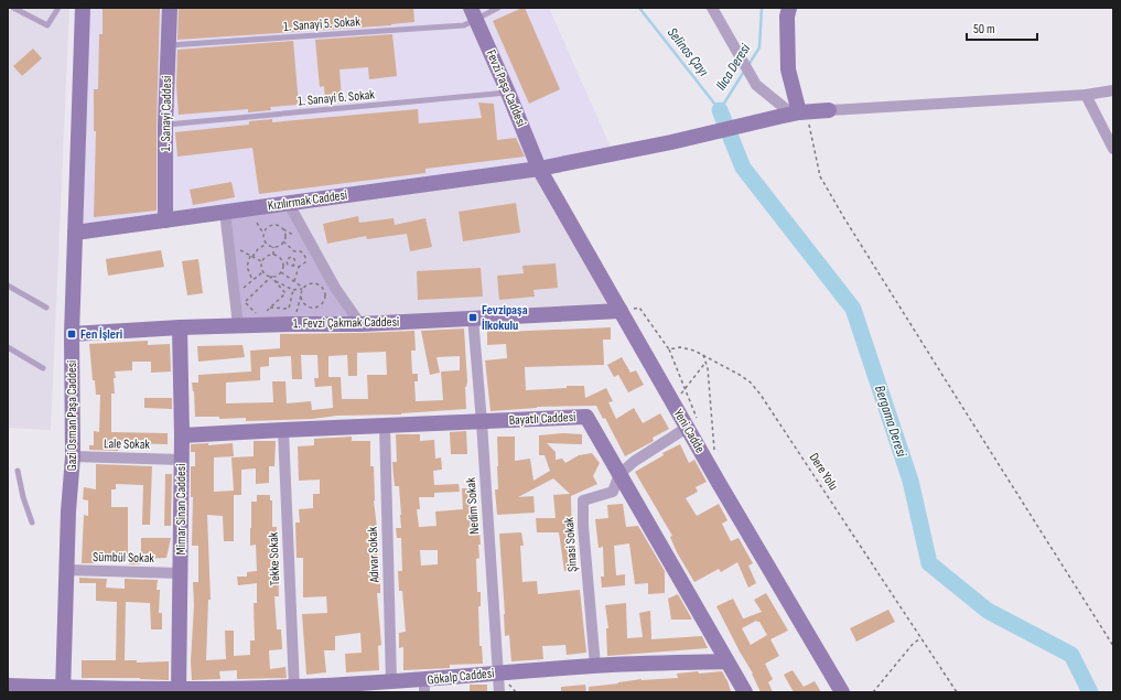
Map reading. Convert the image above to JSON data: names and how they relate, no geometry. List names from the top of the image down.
{
  "streets": {
    "street": [
      "Fevzi Paşa Caddesi",
      "1. Sanayi Caddesi",
      "Kızılırmak Caddesi",
      "1. Fevzi Çakmak Caddesi",
      "Gazi Osman Paşa Caddesi",
      "Bayatlı Caddesi",
      "Yeni Cadde",
      "Lale Sokak",
      "Nedim Sokak",
      "Mimar Sinan Caddesi",
      "Şinasi Sokak",
      "Adıvar Sokak",
      "Sümbül Sokak",
      "Tekke Sokak",
      "Gökalp Caddesi"
    ],
    "lane": ["1. Sanayi 5. Sokak", "1. Sanayi 6. Sokak"],
    "path": ["Dere Yolu"]
  },
  "crossings": [
    ["1. Sanayi 5. Sokak", "Fevzi Paşa Caddesi"],
    ["1. Sanayi 5. Sokak", "1. Sanayi Caddesi"],
    ["Fevzi Paşa Caddesi", "1. Sanayi 6. Sokak"],
    ["Fevzi Paşa Caddesi", "Kızılırmak Caddesi"],
    ["Fevzi Paşa Caddesi", "Yeni Cadde"],
    ["1. Sanayi 6. Sokak", "1. Sanayi Caddesi"],
    ["1. Sanayi Caddesi", "Kızılırmak Caddesi"],
    ["Kızılırmak Caddesi", "Gazi Osman Paşa Caddesi"],
    ["Kızılırmak Caddesi", "Yeni Cadde"],
    ["1. Fevzi Çakmak Caddesi", "Gazi Osman Paşa Caddesi"],
    ["1. Fevzi Çakmak Caddesi", "Yeni Cadde"],
    ["1. Fevzi Çakmak Caddesi", "Nedim Sokak"],
    ["1. Fevzi Çakmak Caddesi", "Mimar Sinan Caddesi"],
    ["Gazi Osman Paşa Caddesi", "Lale Sokak"],
    ["Gazi Osman Paşa Caddesi", "Sümbül Sokak"],
    ["Gazi Osman Paşa Caddesi", "Gökalp Caddesi"],
    ["Bayatlı Caddesi", "Nedim Sokak"],
    ["Bayatlı Caddesi", "Mimar Sinan Caddesi"],
    ["Bayatlı Caddesi", "Şinasi Sokak"],
    ["Bayatlı Caddesi", "Adıvar Sokak"],
    ["Bayatlı Caddesi", "Tekke Sokak"],
    ["Bayatlı Caddesi", "Gökalp Caddesi"],
    ["Yeni Cadde", "Şinasi Sokak"],
    ["Lale Sokak", "Mimar Sinan Caddesi"],
    ["Nedim Sokak", "Gökalp Caddesi"],
    ["Mimar Sinan Caddesi", "Sümbül Sokak"],
    ["Mimar Sinan Caddesi", "Gökalp Caddesi"],
    ["Şinasi Sokak", "Gökalp Caddesi"],
    ["Adıvar Sokak", "Gökalp Caddesi"],
    ["Tekke Sokak", "Gökalp Caddesi"]
  ],
  "water": ["Selinos Çayı", "Ilıca Deresi", "Bergama Deresi"],
  "places": {
    "transit": ["Fevzipaşa İlkokulu", "Fen İşleri"]
  },
  "scale_bar": "50 m"
}
